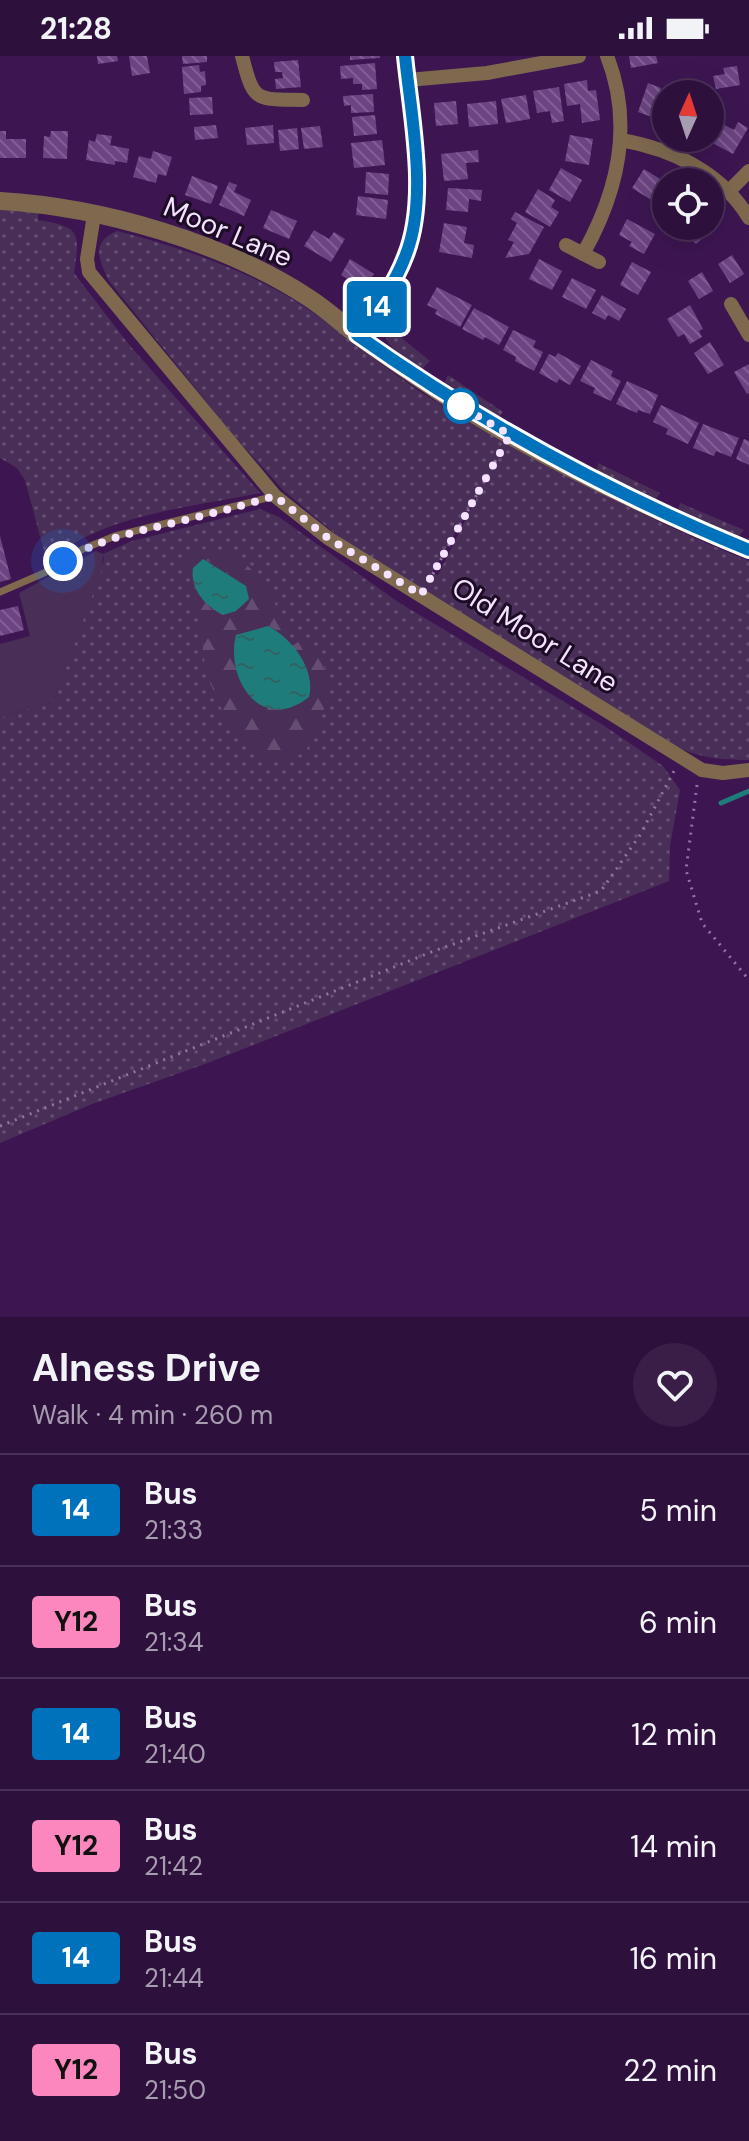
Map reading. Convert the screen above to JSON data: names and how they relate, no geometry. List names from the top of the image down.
{
  "streets": {
    "street": ["Moor Lane", "Old Moor Lane"]
  },
  "crossings": [
    ["Moor Lane", "Old Moor Lane"]
  ],
  "lines": ["bus line 14"],
  "north": "top",
  "page": {
    "status": "21:28",
    "on_map": "14",
    "heading": ["Alness Drive", "Walk · 4 min · 260 m"],
    "list": [
      {
        "mark": "14",
        "name": "Bus",
        "note": "21:33",
        "value": "5 min"
      },
      {
        "mark": "Y12",
        "name": "Bus",
        "note": "21:34",
        "value": "6 min"
      },
      {
        "mark": "14",
        "name": "Bus",
        "note": "21:40",
        "value": "12 min"
      },
      {
        "mark": "Y12",
        "name": "Bus",
        "note": "21:42",
        "value": "14 min"
      },
      {
        "mark": "14",
        "name": "Bus",
        "note": "21:44",
        "value": "16 min"
      },
      {
        "mark": "Y12",
        "name": "Bus",
        "note": "21:50",
        "value": "22 min"
      }
    ]
  }
}
